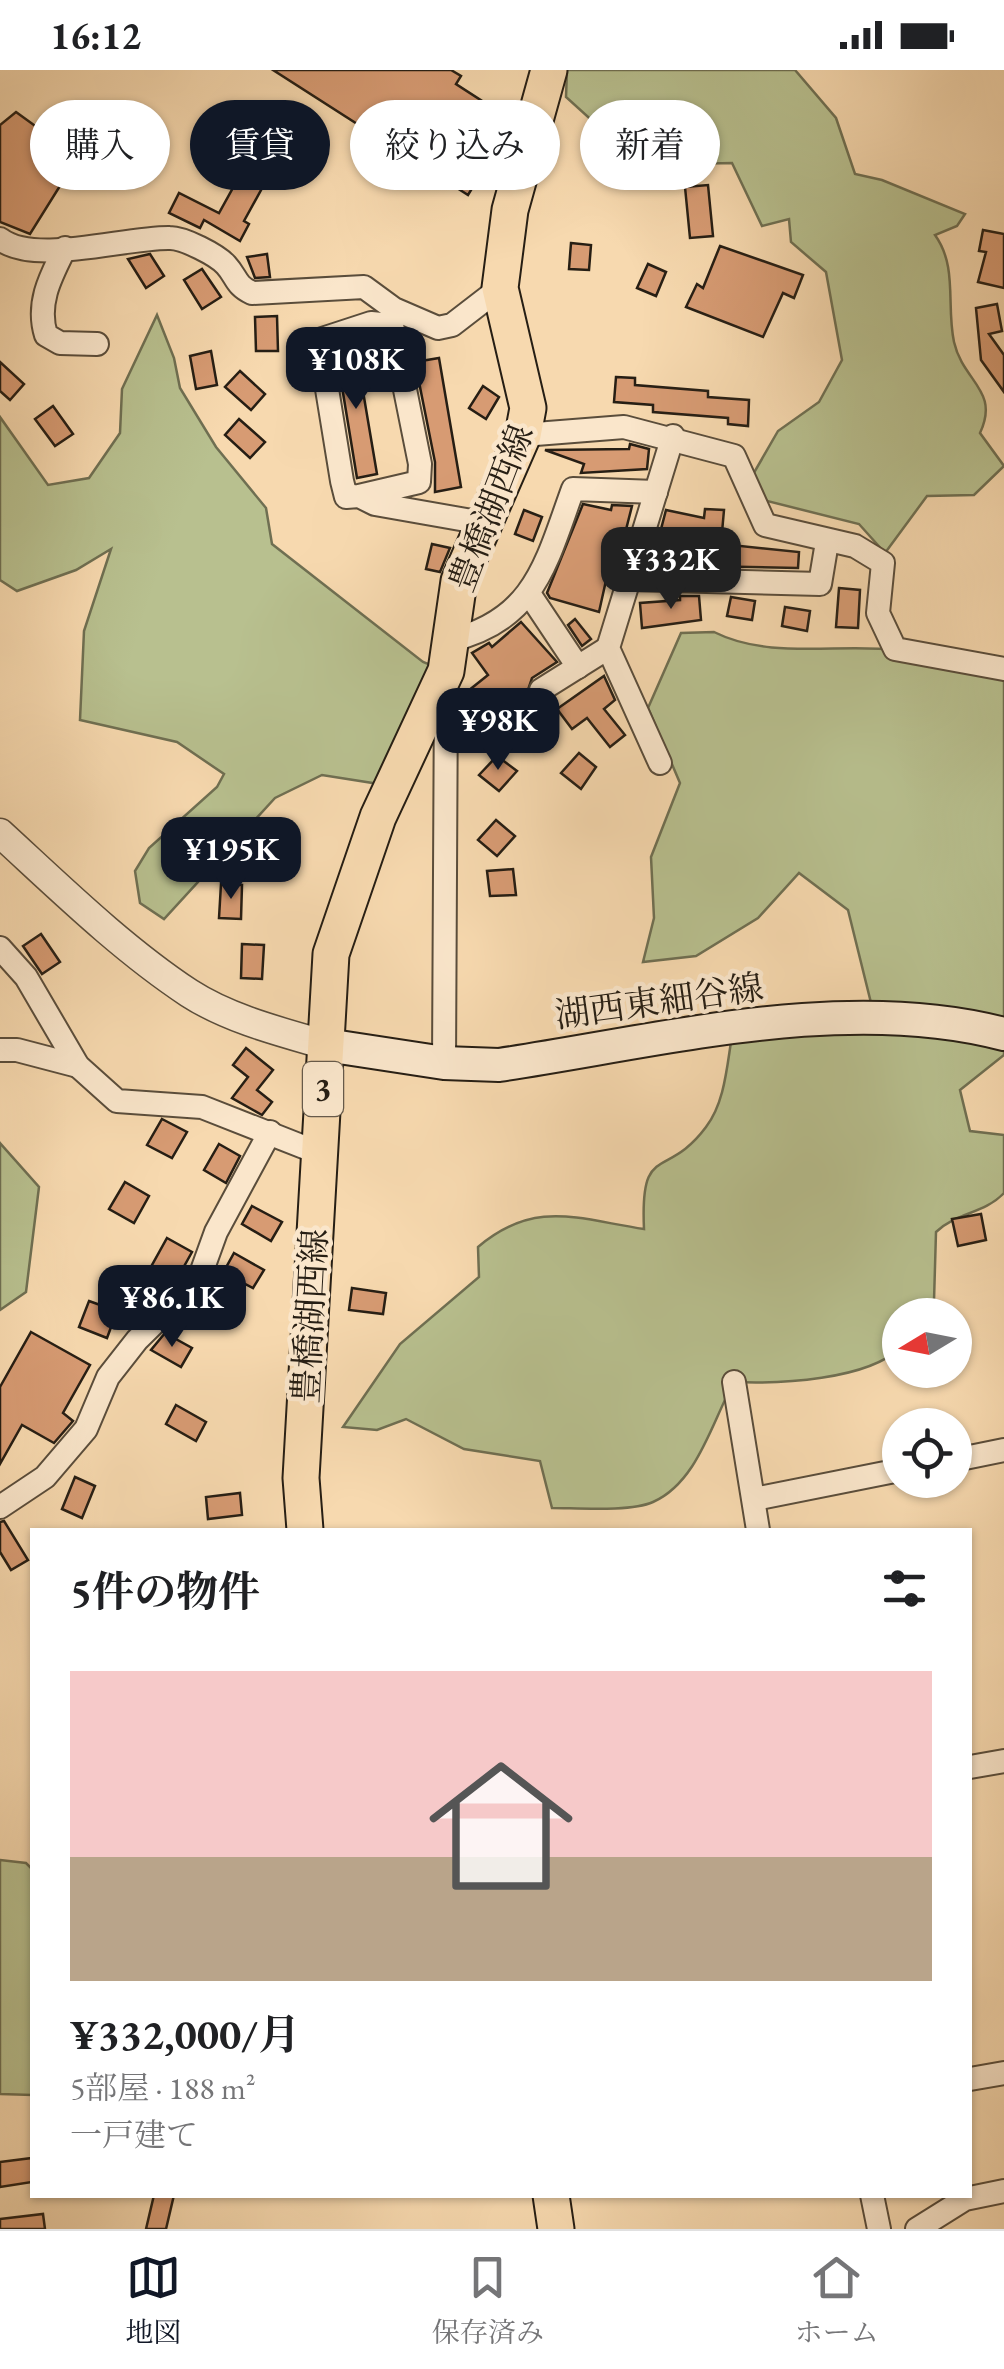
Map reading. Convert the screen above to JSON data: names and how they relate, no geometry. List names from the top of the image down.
{
  "streets": {
    "main road": ["豊橋湖西線", "湖西東細谷線", "3"]
  },
  "crossings": [
    ["豊橋湖西線", "湖西東細谷線"]
  ],
  "north": "left",
  "page": {
    "status": "16:12",
    "chip": [
      "購入",
      "賃貸",
      "絞り込み",
      "新着"
    ],
    "price": [
      "¥108K",
      "¥332K",
      "¥98K",
      "¥195K",
      "¥86.1K"
    ],
    "heading": "5件の物件",
    "list": [
      {
        "name": "¥332,000/月",
        "note": "5部屋 · 188 m² · 一戸建て"
      }
    ],
    "tabs": ["地図", "保存済み", "ホーム"]
  }
}
